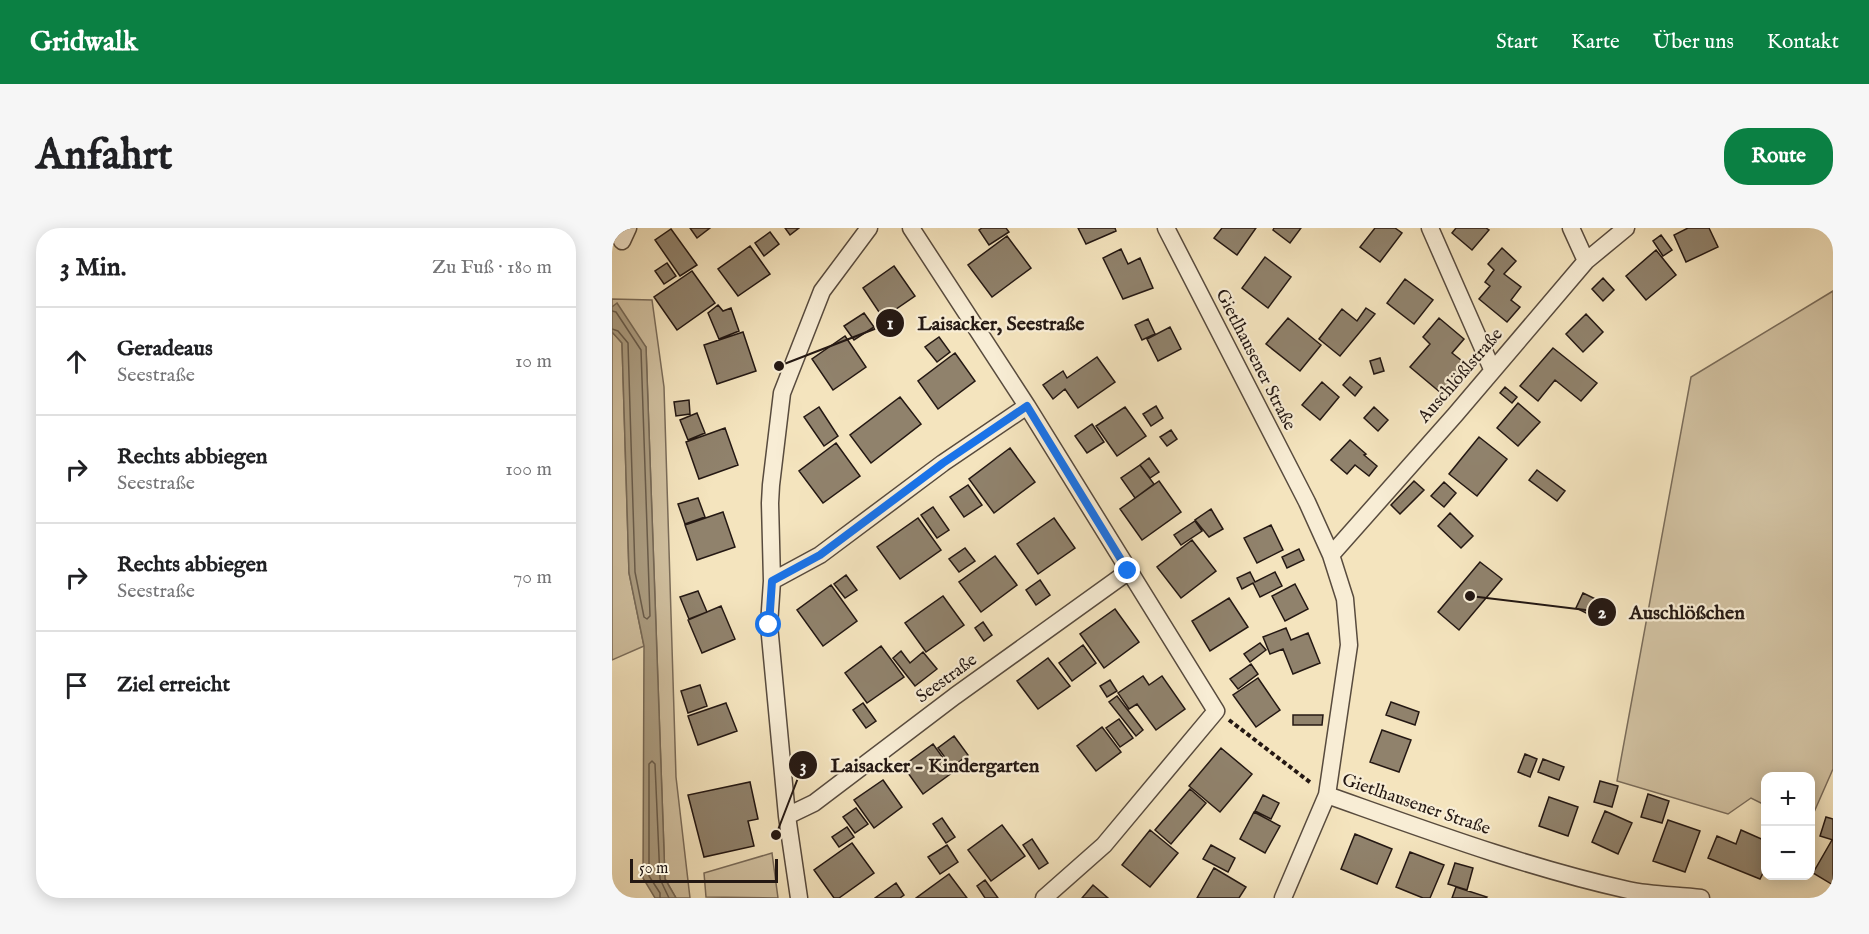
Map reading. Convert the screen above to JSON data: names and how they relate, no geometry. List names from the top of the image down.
{
  "streets": {
    "street": ["Gietlhausener Straße", "Auschlößlstraße", "Seestraße"]
  },
  "crossings": [
    ["Gietlhausener Straße", "Auschlößlstraße"]
  ],
  "places": ["Laisacker, Seestraße", "Auschlößchen", "Laisacker - Kindergarten"],
  "scale_bar": "50 m",
  "page": {
    "header": "Gridwalk",
    "nav": [
      "Start",
      "Karte",
      "Über uns",
      "Kontakt"
    ],
    "buttons": "Route",
    "title": "Anfahrt",
    "heading": ["3 Min.", "Zu Fuß · 180 m"],
    "list": [
      ["Geradeaus", "Seestraße", "10 m"],
      ["Rechts abbiegen", "Seestraße", "100 m"],
      ["Rechts abbiegen", "Seestraße", "70 m"],
      "Ziel erreicht"
    ],
    "map_buttons": ["+", "−"],
    "scale": "50 m"
  }
}
